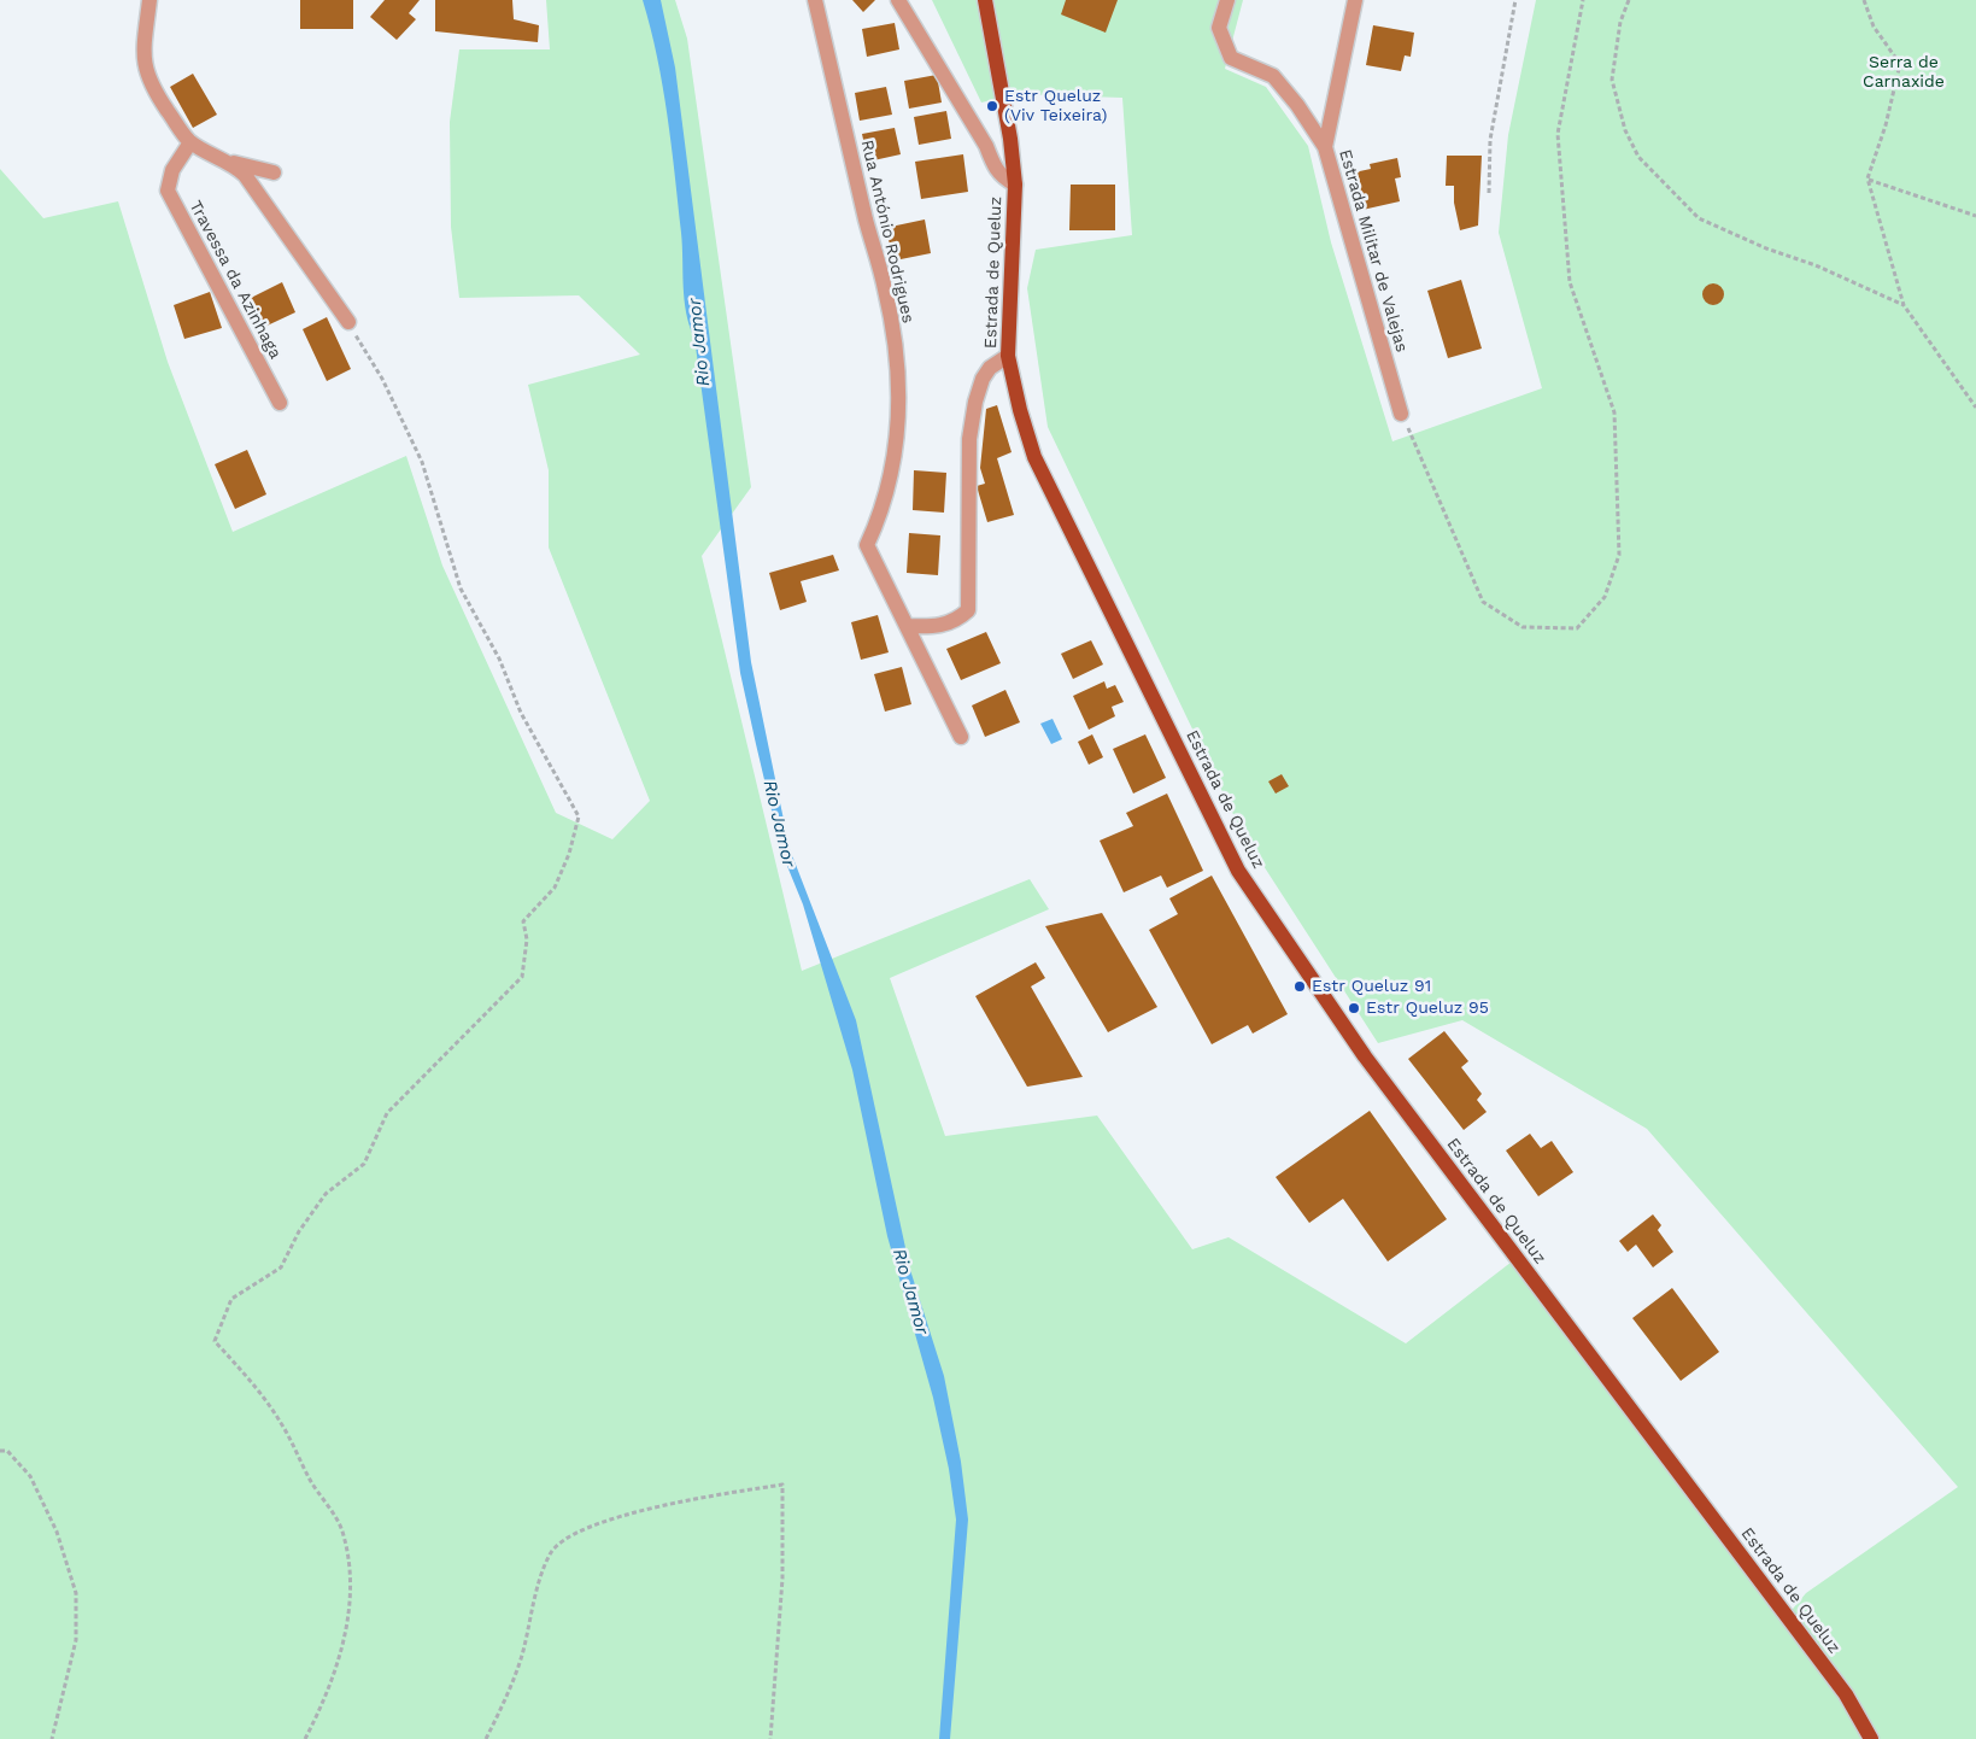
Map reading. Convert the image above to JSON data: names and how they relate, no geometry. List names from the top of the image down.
{
  "streets": {
    "main road": ["Estrada de Queluz"],
    "street": ["Rua António Rodrigues", "Estrada Militar de Valejas", "Travessa da Azinhaga"]
  },
  "water": ["Rio Jamor"],
  "parks": ["Serra de Carnaxide"],
  "places": ["Estr Queluz (Viv Teixeira)", "Estr Queluz 91", "Estr Queluz 95"]
}
